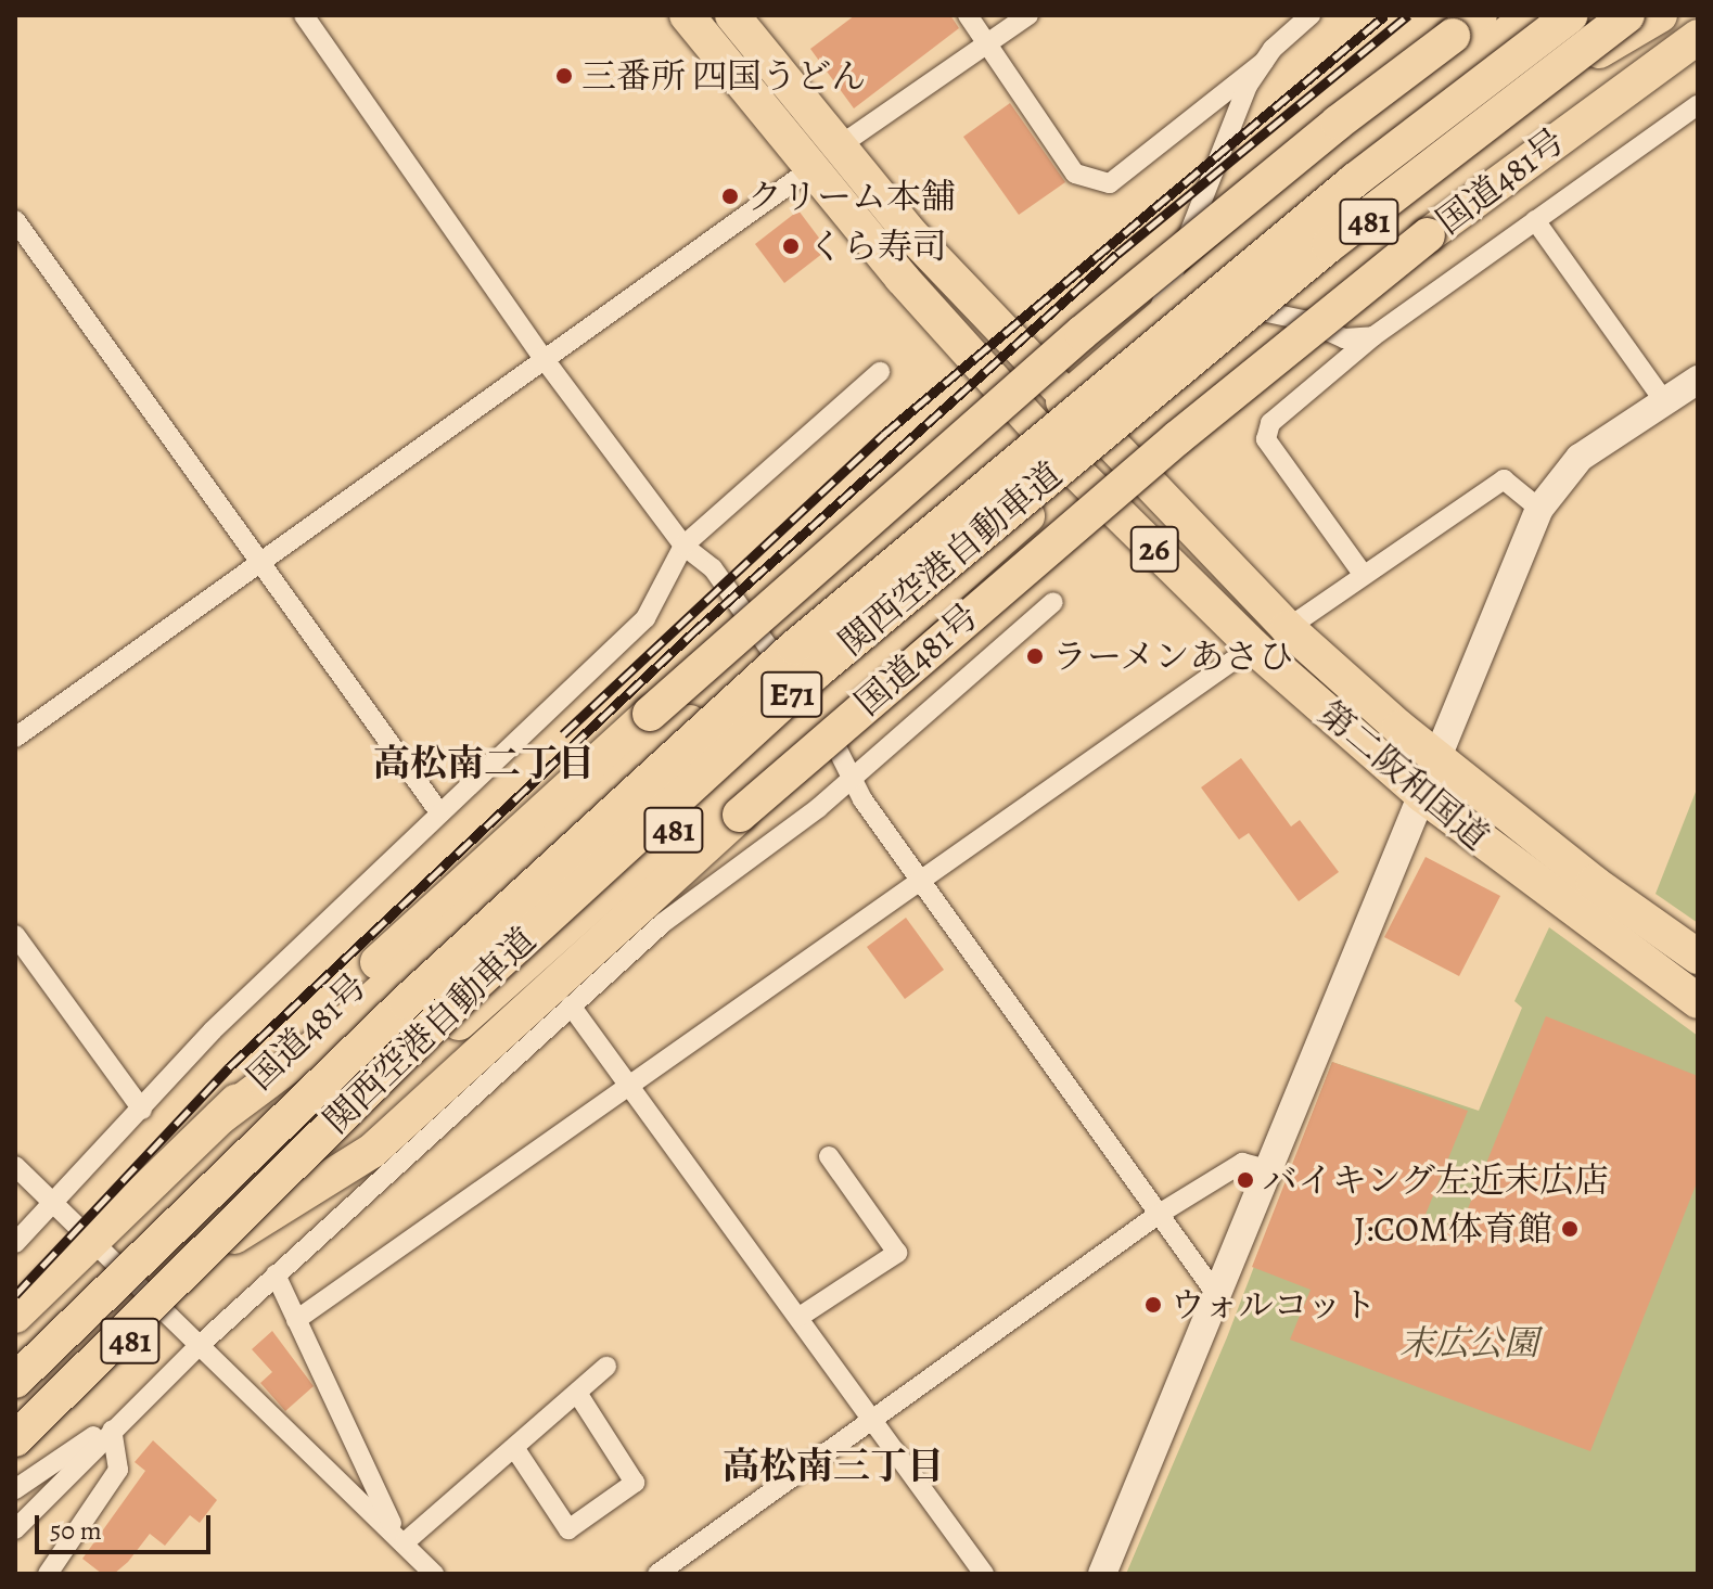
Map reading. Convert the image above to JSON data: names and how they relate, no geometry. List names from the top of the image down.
{
  "streets": {
    "highway": [
      "国道481号",
      "481",
      "26",
      "関西空港自動車道",
      "E71",
      "第二阪和国道"
    ]
  },
  "crossings": [
    ["国道481号", "481"],
    ["481", "第二阪和国道"]
  ],
  "districts": ["高松南二丁目", "高松南三丁目"],
  "parks": ["末広公園"],
  "places": [
    "三番所 四国うどん",
    "クリーム本舗",
    "くら寿司",
    "ラーメンあさひ",
    "バイキング左近末広店",
    "J:COM体育館",
    "ウォルコット"
  ],
  "scale_bar": "50 m"
}
